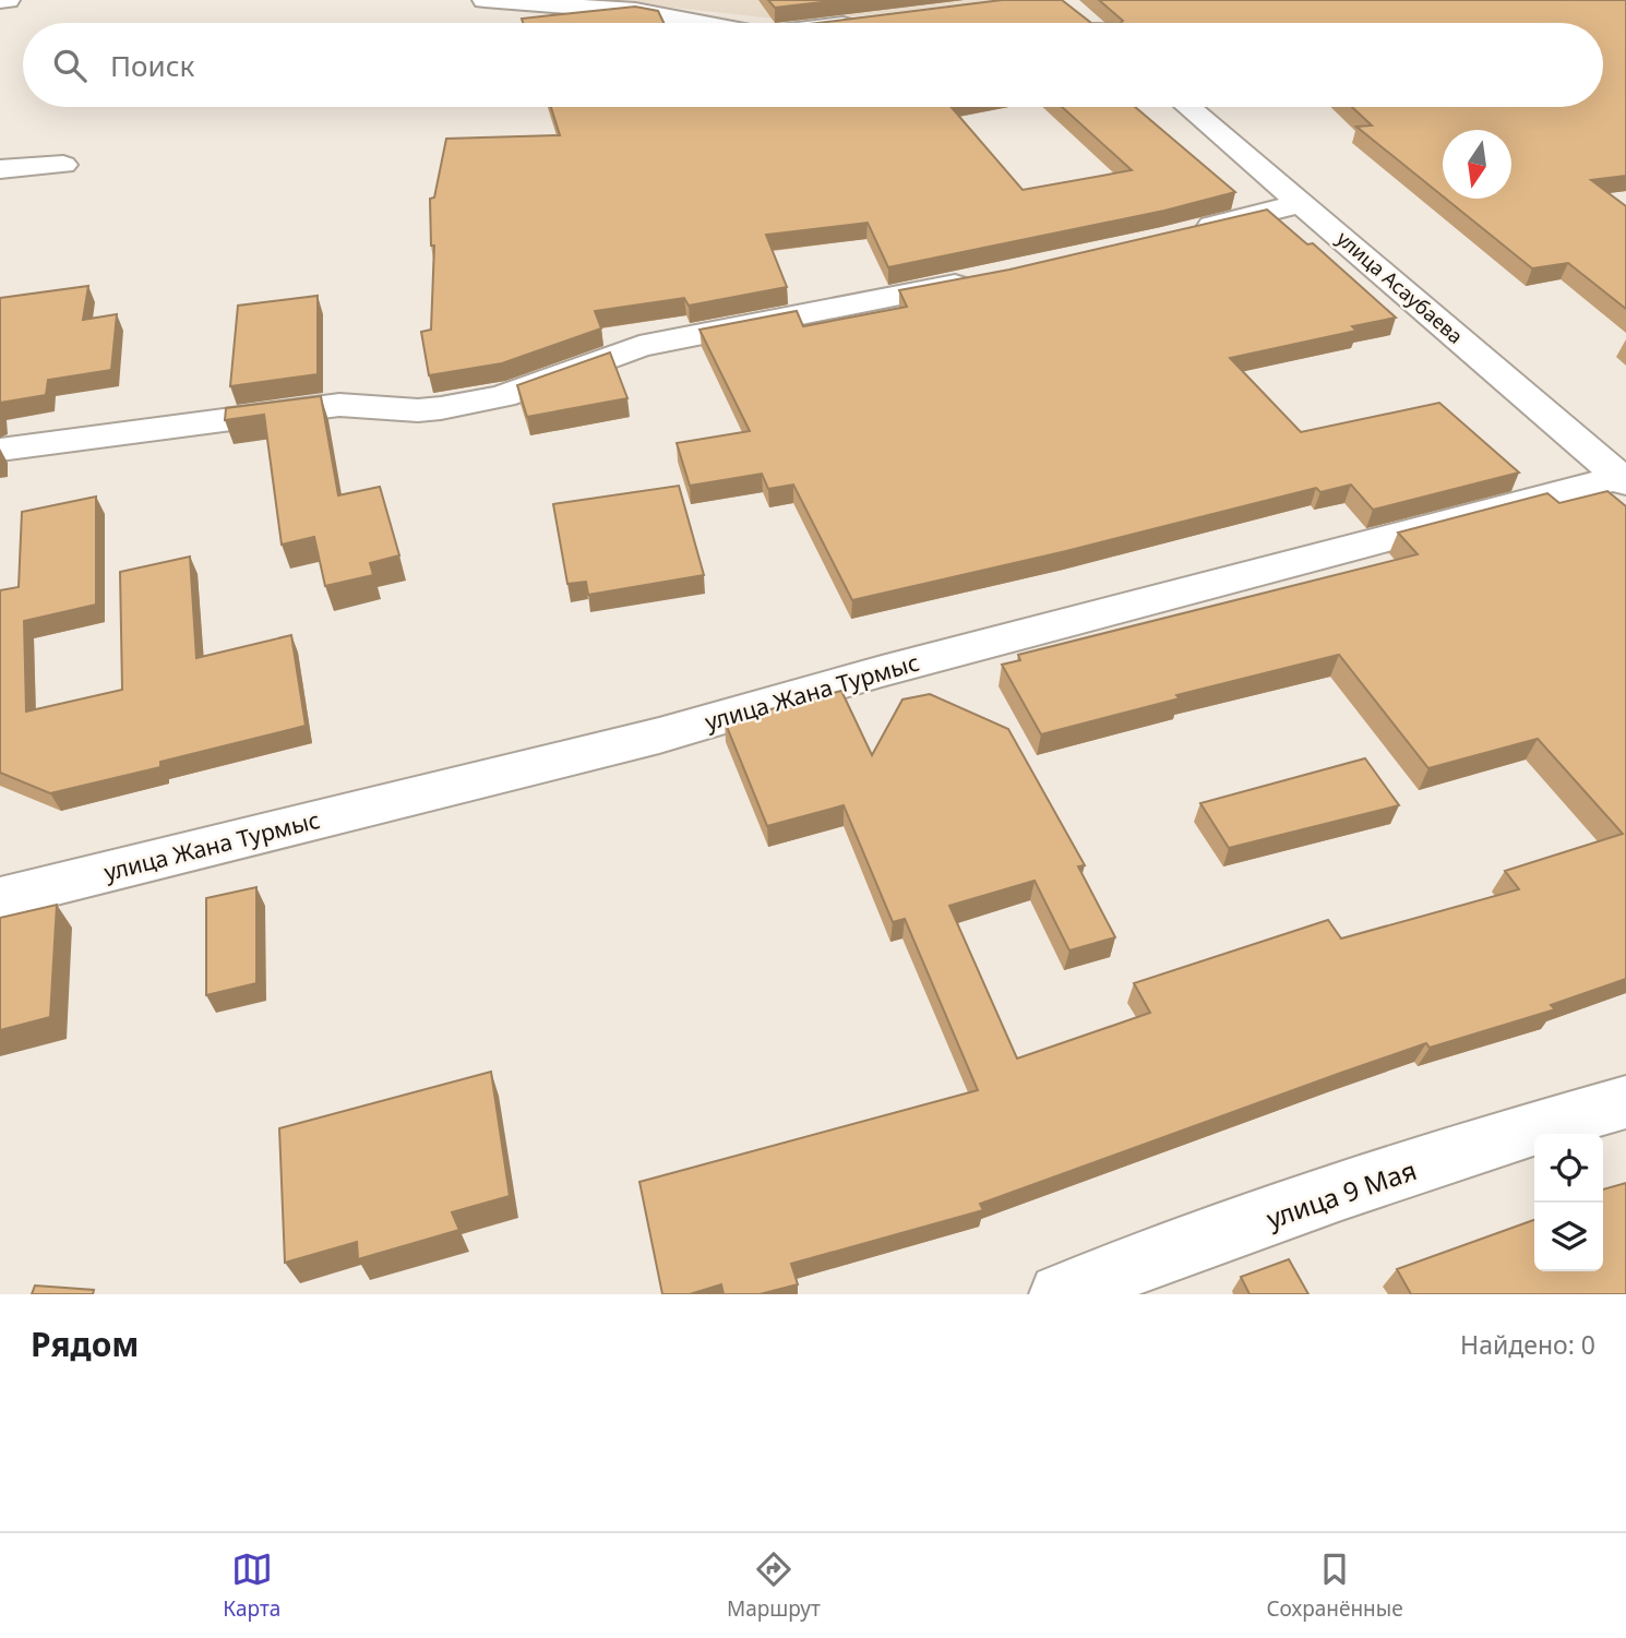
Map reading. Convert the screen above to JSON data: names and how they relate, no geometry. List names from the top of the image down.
{
  "streets": {
    "main road": ["улица Асаубаева", "улица Жана Турмыс", "улица 9 Мая"]
  },
  "crossings": [
    ["улица Асаубаева", "улица Жана Турмыс"]
  ],
  "north": "bottom",
  "page": {
    "search": "Поиск",
    "heading": ["Рядом", "Найдено: 0"],
    "nav": ["Карта", "Маршрут", "Сохранённые"]
  }
}
